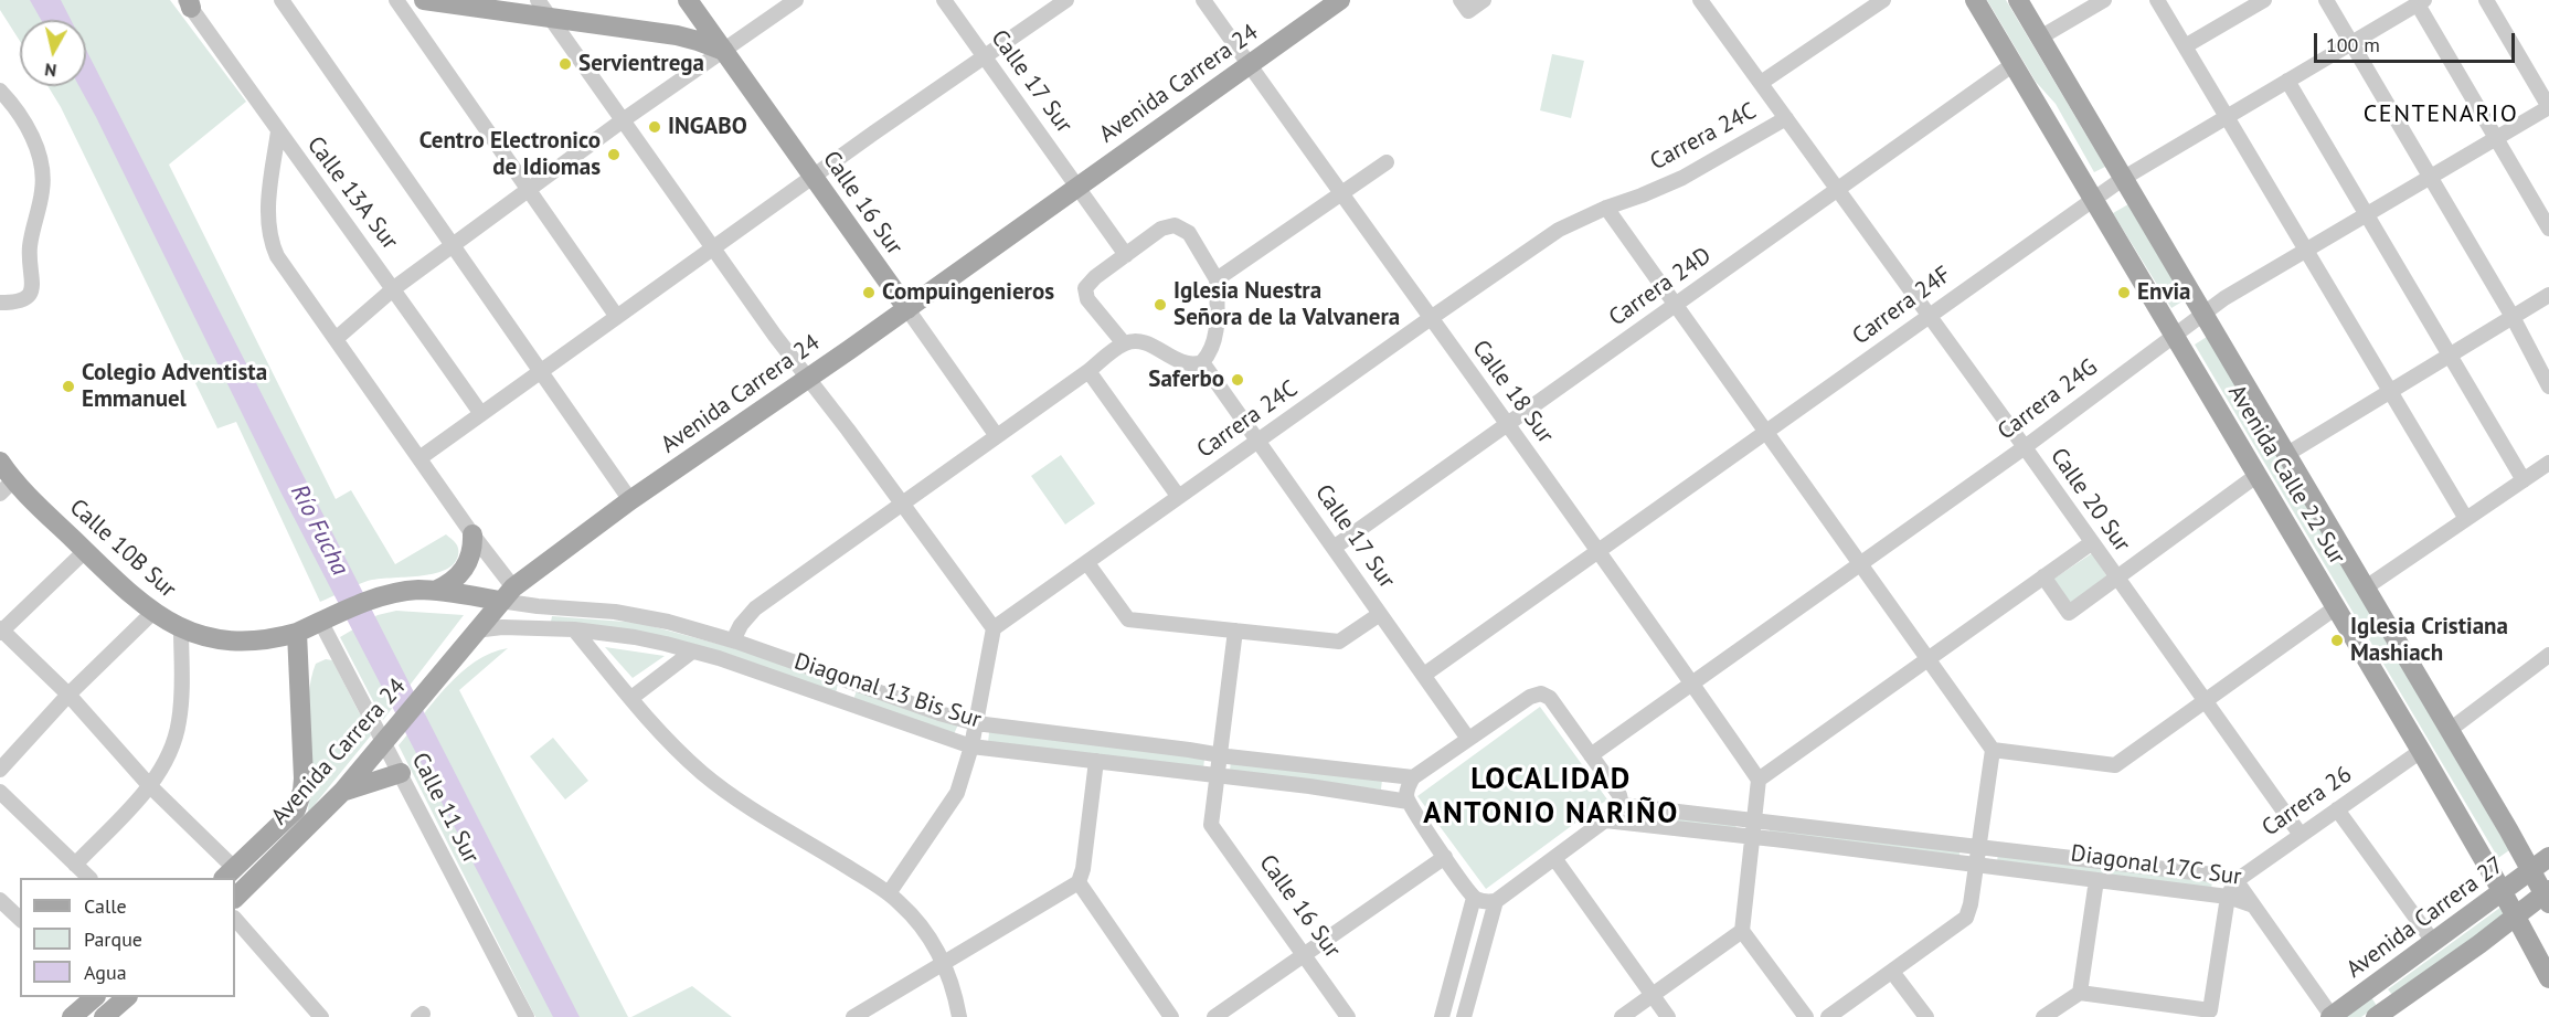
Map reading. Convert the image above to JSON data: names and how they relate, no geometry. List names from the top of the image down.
{
  "streets": {
    "main road": [
      "Avenida Carrera 24",
      "Calle 16 Sur",
      "Avenida Calle 22 Sur",
      "Calle 10B Sur",
      "Avenida Carrera 27"
    ],
    "street": [
      "Calle 17 Sur",
      "Carrera 24C",
      "Calle 13A Sur",
      "Carrera 24D",
      "Carrera 24F",
      "Calle 18 Sur",
      "Carrera 24G",
      "Calle 20 Sur",
      "Diagonal 13 Bis Sur",
      "Carrera 26",
      "Calle 11 Sur",
      "Diagonal 17C Sur"
    ]
  },
  "crossings": [
    ["Calle 17 Sur", "Avenida Carrera 24"],
    ["Calle 17 Sur", "Carrera 24C"],
    ["Calle 17 Sur", "Carrera 24D"],
    ["Calle 17 Sur", "Carrera 24F"],
    ["Avenida Carrera 24", "Calle 16 Sur"],
    ["Avenida Carrera 24", "Calle 18 Sur"],
    ["Avenida Carrera 24", "Calle 10B Sur"],
    ["Avenida Carrera 24", "Diagonal 13 Bis Sur"],
    ["Avenida Carrera 24", "Calle 11 Sur"],
    ["Carrera 24C", "Calle 18 Sur"],
    ["Carrera 24C", "Calle 20 Sur"],
    ["Calle 16 Sur", "Diagonal 13 Bis Sur"],
    ["Carrera 24D", "Calle 18 Sur"],
    ["Carrera 24D", "Avenida Calle 22 Sur"],
    ["Carrera 24D", "Calle 20 Sur"],
    ["Carrera 24F", "Calle 18 Sur"],
    ["Carrera 24F", "Avenida Calle 22 Sur"],
    ["Carrera 24F", "Calle 20 Sur"],
    ["Calle 18 Sur", "Carrera 24G"],
    ["Carrera 24G", "Avenida Calle 22 Sur"],
    ["Carrera 24G", "Calle 20 Sur"],
    ["Avenida Calle 22 Sur", "Carrera 26"],
    ["Avenida Calle 22 Sur", "Avenida Carrera 27"],
    ["Calle 20 Sur", "Carrera 26"],
    ["Calle 10B Sur", "Diagonal 13 Bis Sur"],
    ["Calle 10B Sur", "Calle 11 Sur"],
    ["Carrera 26", "Diagonal 17C Sur"]
  ],
  "districts": ["CENTENARIO", "LOCALIDAD ANTONIO NARIÑO"],
  "water": ["Río Fucha"],
  "places": [
    "Servientrega",
    "INGABO",
    "Centro Electronico de Idiomas",
    "Compuingenieros",
    "Envia",
    "Iglesia Nuestra Señora de la Valvanera",
    "Saferbo",
    "Colegio Adventista Emmanuel",
    "Iglesia Cristiana Mashiach"
  ],
  "legend": ["Calle", "Parque", "Agua"],
  "scale_bar": "100 m",
  "north": "bottom"
}
